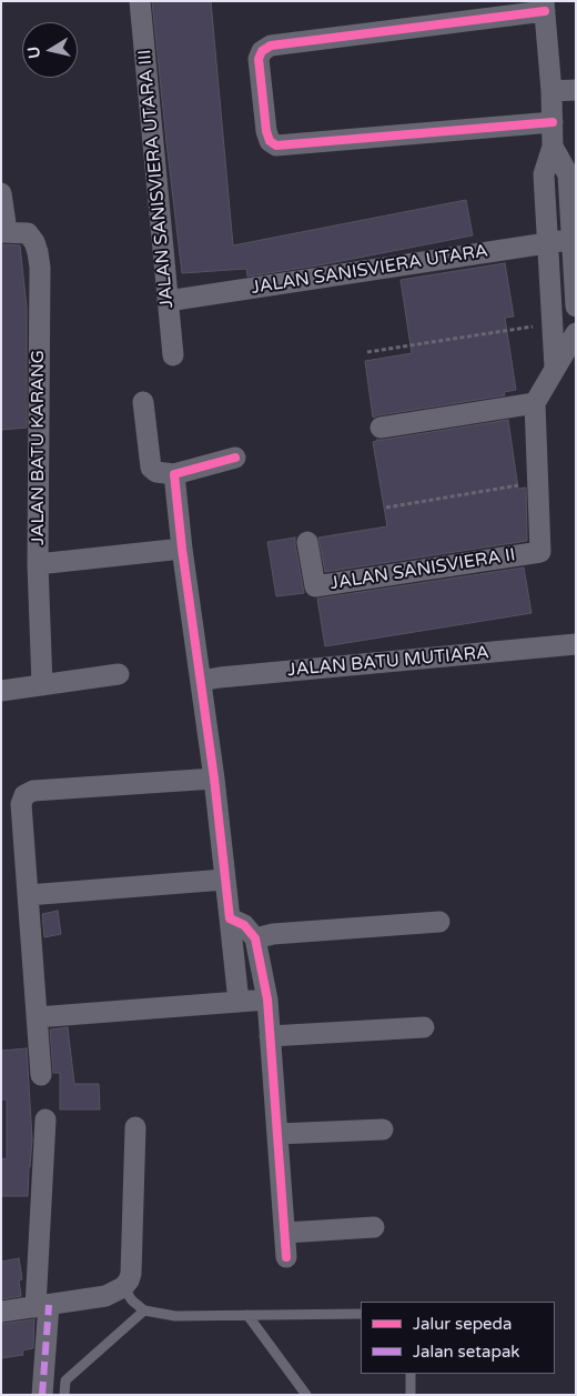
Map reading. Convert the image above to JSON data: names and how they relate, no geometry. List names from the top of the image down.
{
  "streets": {
    "street": [
      "JALAN SANISVIERA UTARA III",
      "JALAN SANISVIERA UTARA",
      "JALAN BATU KARANG",
      "JALAN SANISVIERA II",
      "JALAN BATU MUTIARA"
    ]
  },
  "crossings": [
    ["JALAN SANISVIERA UTARA III", "JALAN SANISVIERA UTARA"]
  ],
  "legend": ["Jalur sepeda", "Jalan setapak"],
  "north": "left"
}
